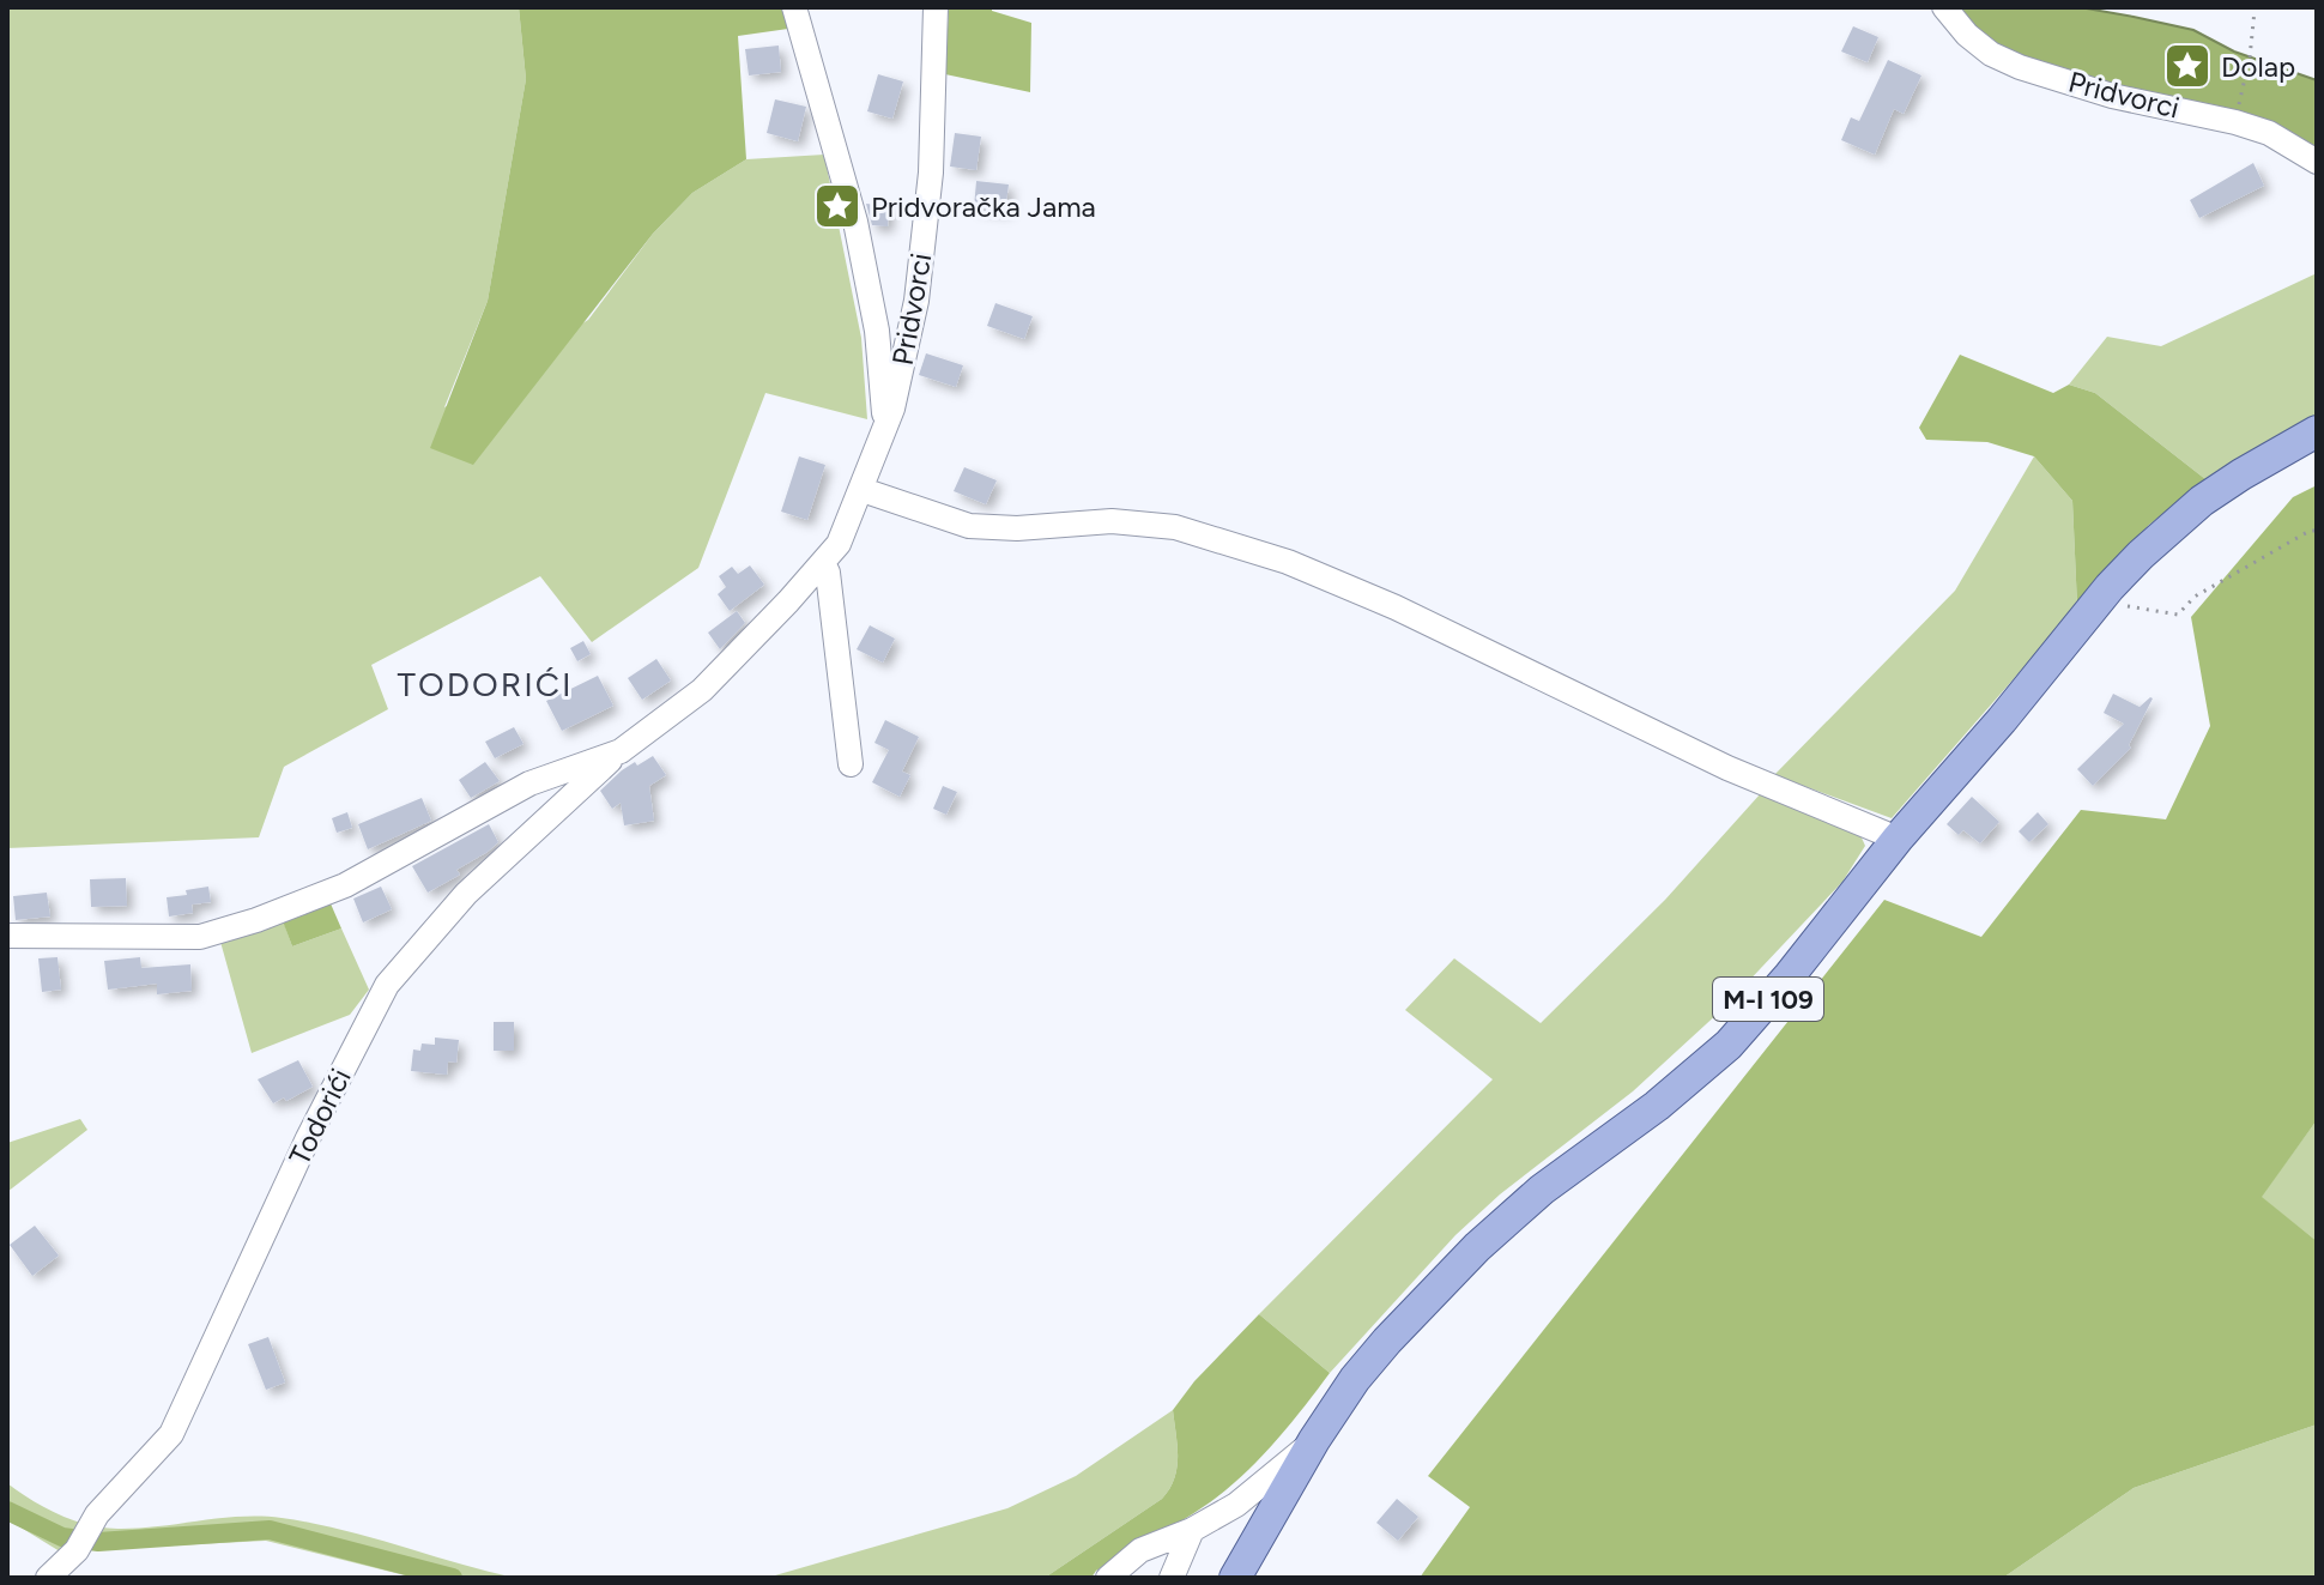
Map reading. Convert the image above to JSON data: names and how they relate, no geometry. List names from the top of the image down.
{
  "streets": {
    "main road": ["M-I 109"],
    "street": ["Pridvorci", "Todorići"]
  },
  "crossings": [
    ["Pridvorci", "Todorići"]
  ],
  "districts": ["TODORIĆI"],
  "places": {
    "place": ["Dolap", "Pridvoračka Jama"]
  }
}
